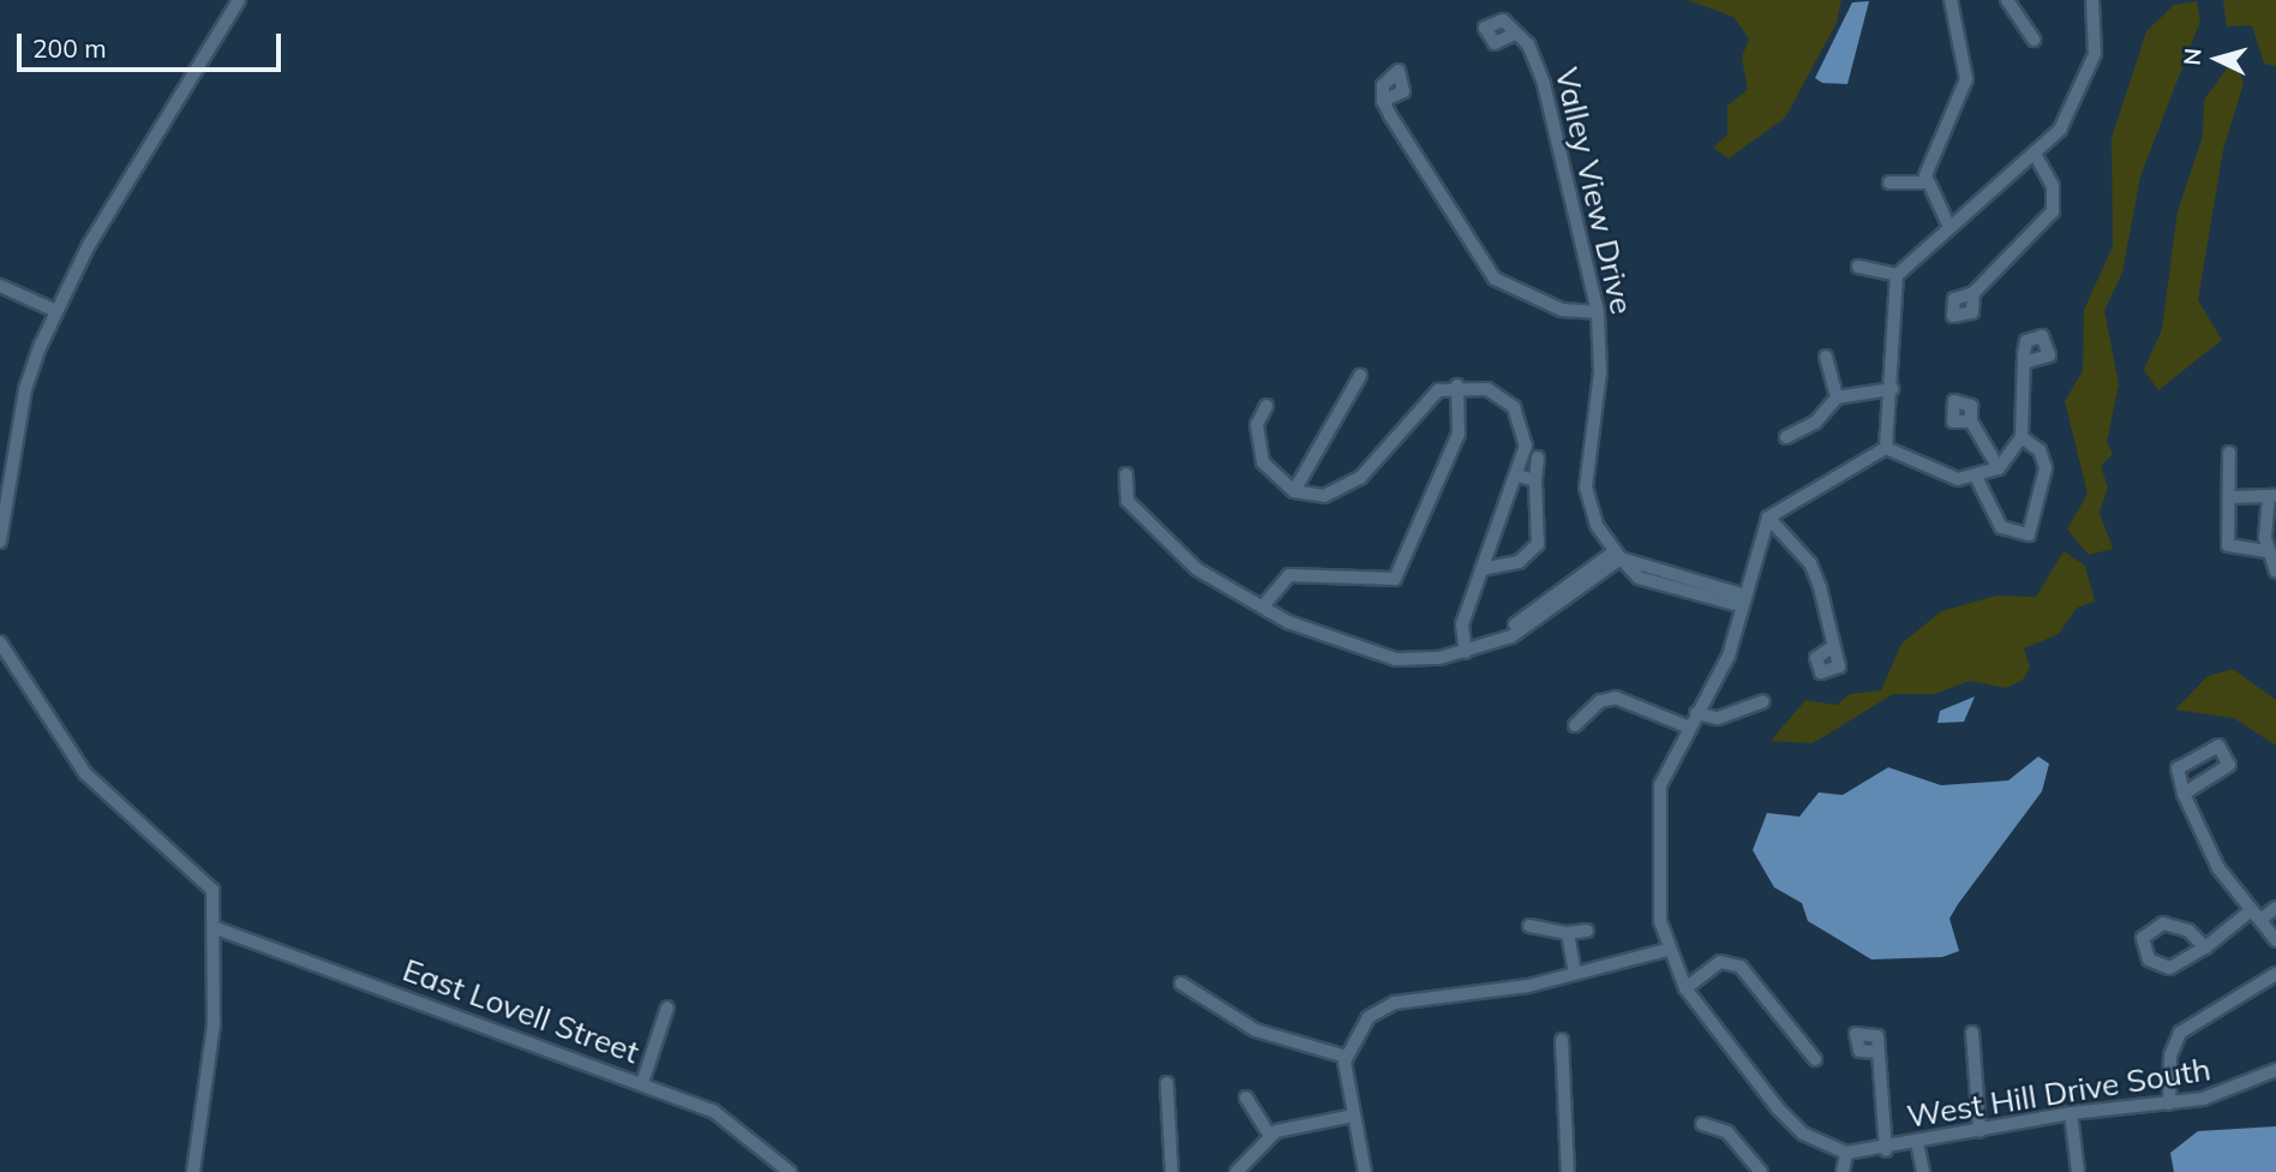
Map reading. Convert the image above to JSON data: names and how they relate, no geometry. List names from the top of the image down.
{
  "streets": {
    "street": ["Valley View Drive", "East Lovell Street", "West Hill Drive South"]
  },
  "scale_bar": "200 m",
  "north": "left"
}
